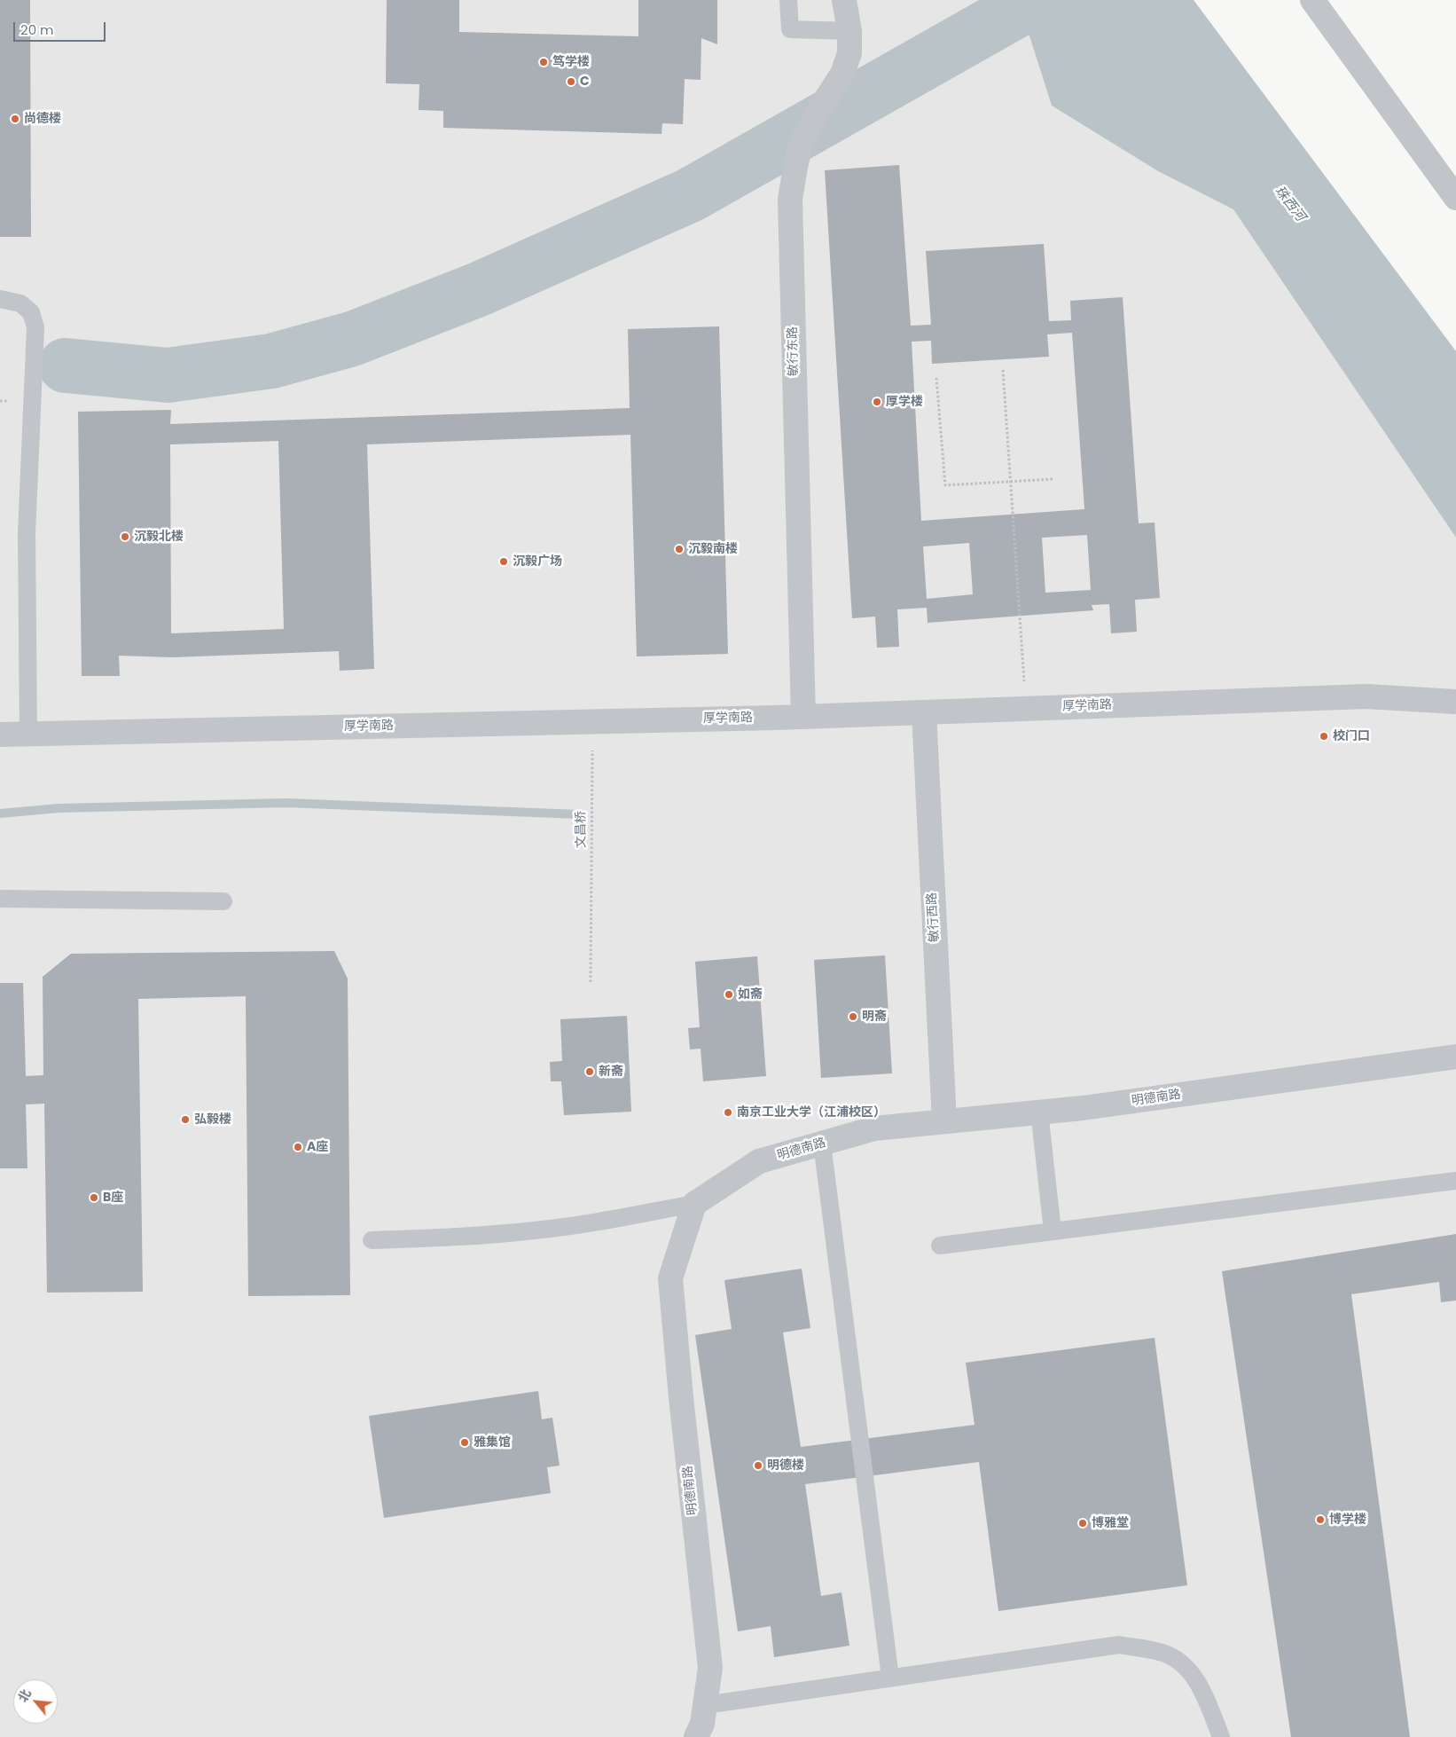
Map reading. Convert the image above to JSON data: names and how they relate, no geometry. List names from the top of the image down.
{
  "streets": {
    "street": [
      "敏行东路",
      "厚学南路",
      "敏行西路",
      "明德南路"
    ],
    "path": ["文昌桥"]
  },
  "crossings": [
    ["敏行东路", "厚学南路"],
    ["厚学南路", "文昌桥"],
    ["厚学南路", "敏行西路"],
    ["敏行西路", "明德南路"]
  ],
  "water": ["珠西河"],
  "places": [
    "笃学楼",
    "C",
    "尚德楼",
    "厚学楼",
    "沉毅北楼",
    "沉毅南楼",
    "沉毅广场",
    "校门口",
    "如斋",
    "明斋",
    "新斋",
    "南京工业大学（江浦校区）",
    "弘毅楼",
    "A座",
    "B座",
    "雅集馆",
    "明德楼",
    "博学楼",
    "博雅堂"
  ],
  "scale_bar": "20 m",
  "north": "top left"
}
